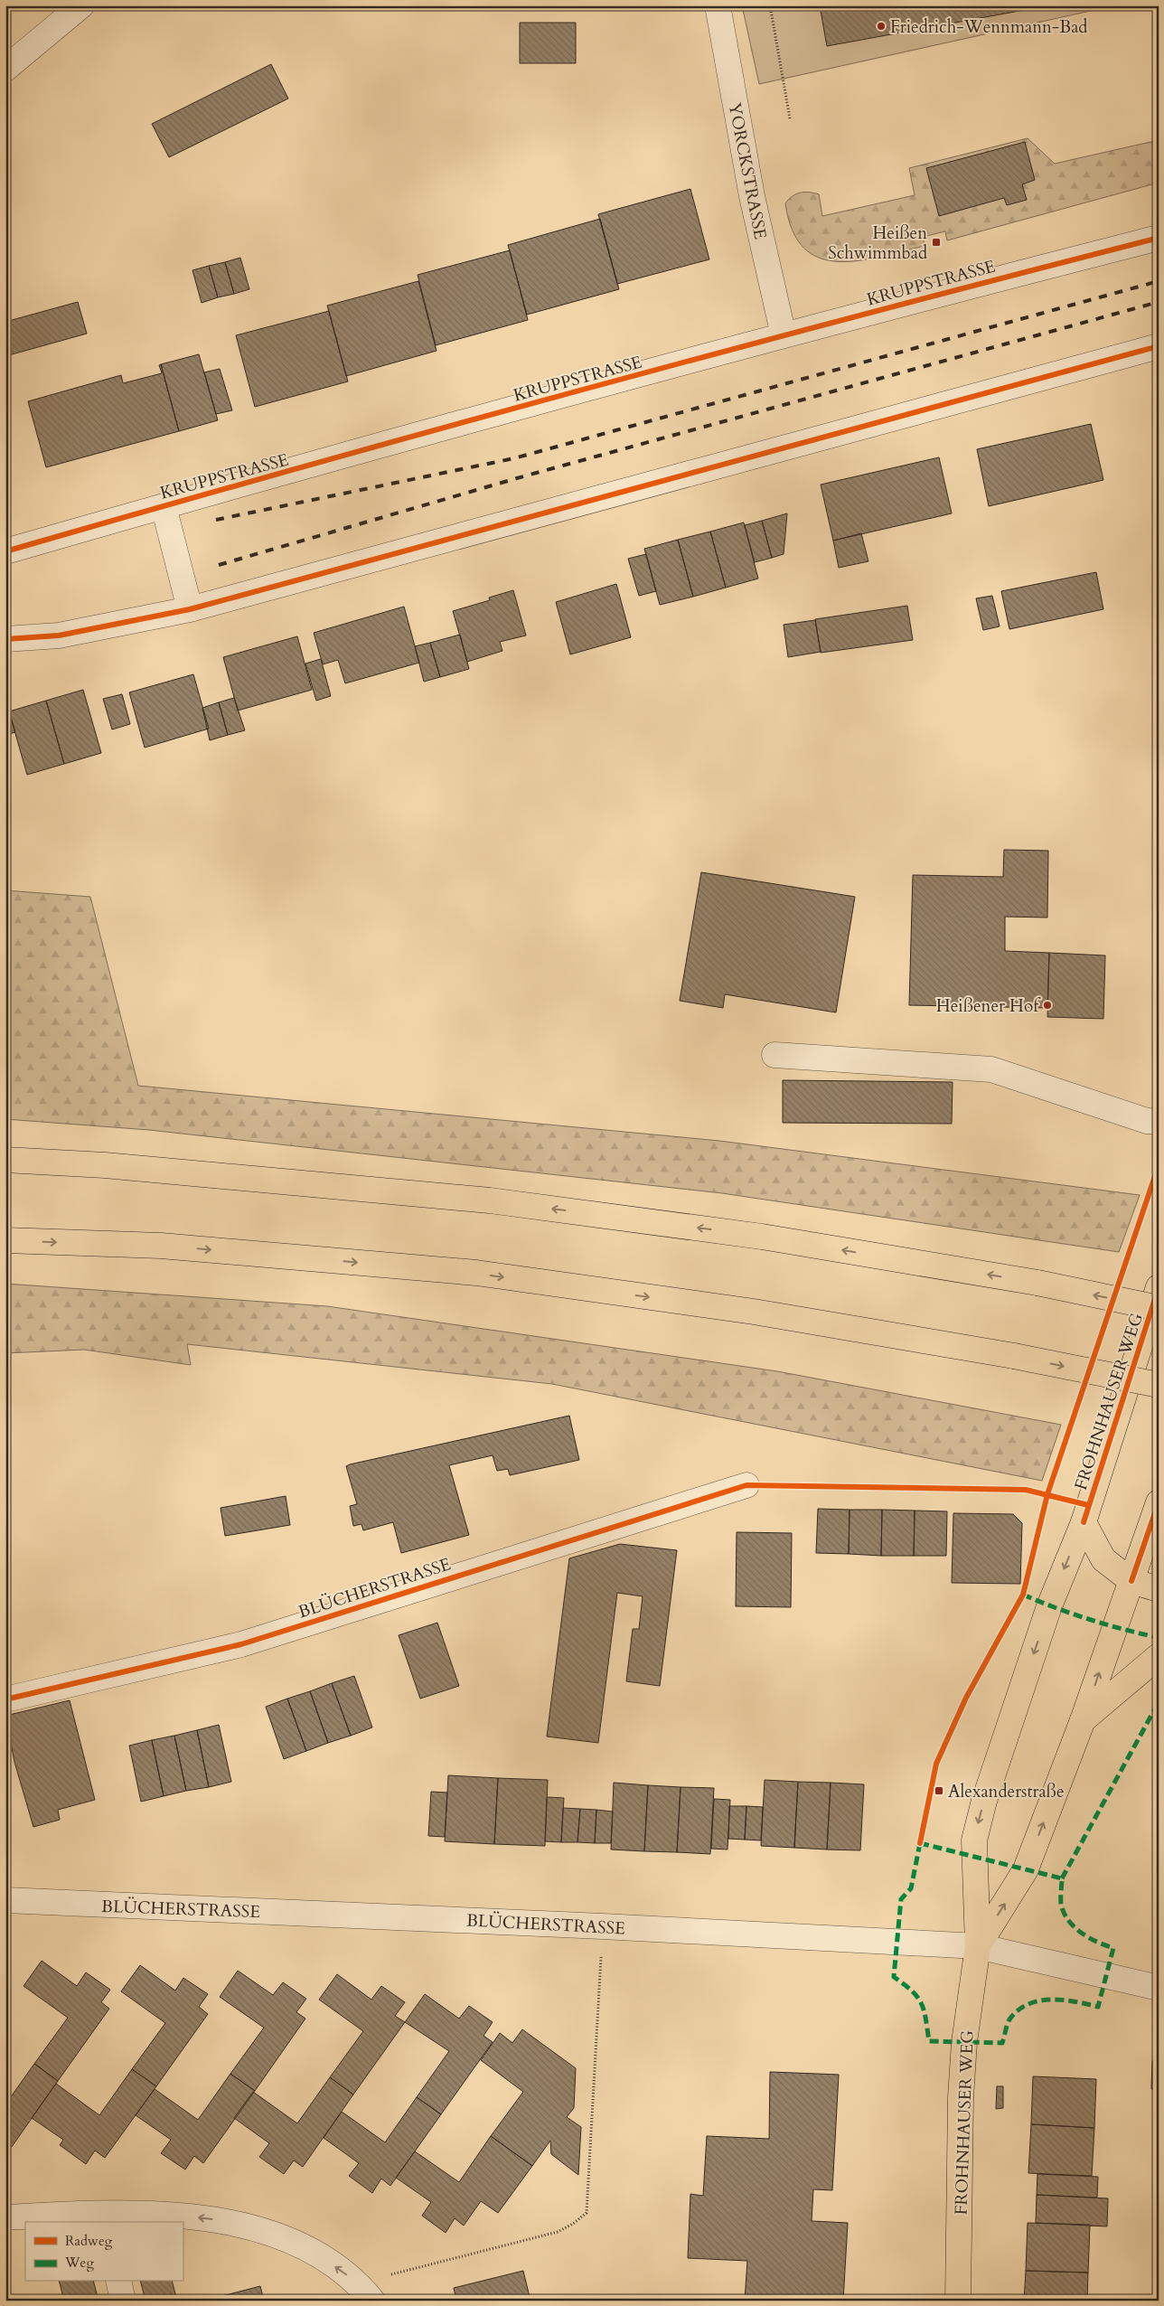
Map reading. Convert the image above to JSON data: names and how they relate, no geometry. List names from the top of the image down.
{
  "streets": {
    "main road": ["FROHNHAUSER WEG"],
    "street": ["YORCKSTRASSE", "KRUPPSTRASSE", "BLÜCHERSTRASSE"]
  },
  "crossings": [
    ["YORCKSTRASSE", "KRUPPSTRASSE"],
    ["FROHNHAUSER WEG", "BLÜCHERSTRASSE"]
  ],
  "places": {
    "other": ["Friedrich-Wennmann-Bad", "Heißener Hof"],
    "transit": ["Heißen Schwimmbad", "Alexanderstraße"]
  },
  "legend": ["Radweg", "Weg"]
}
